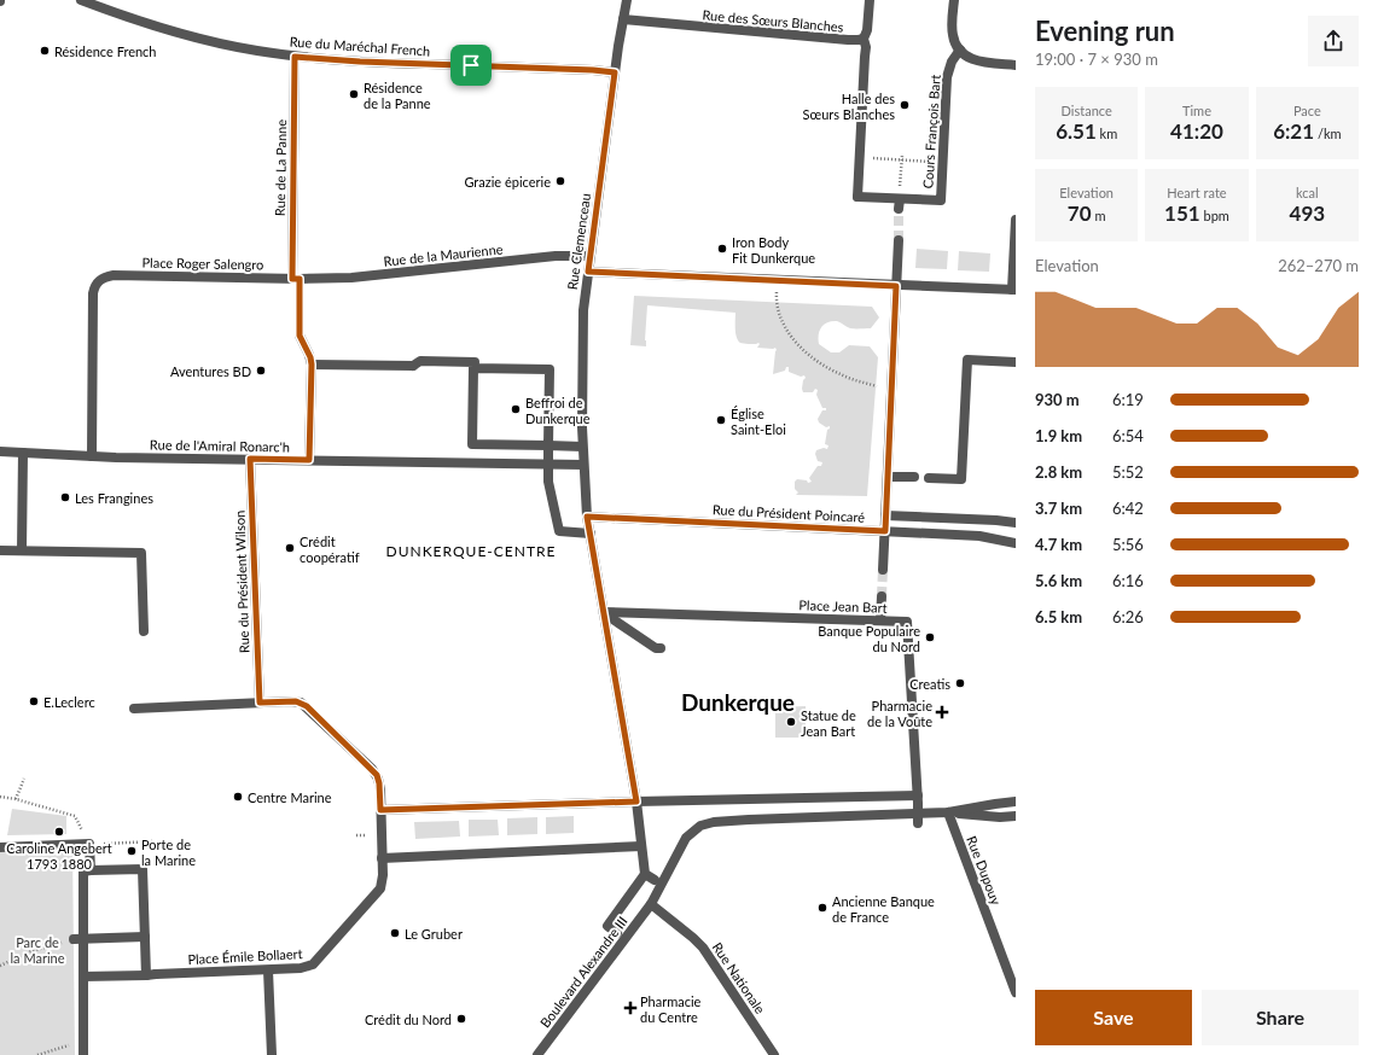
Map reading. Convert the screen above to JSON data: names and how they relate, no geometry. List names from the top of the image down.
{
  "streets": {
    "street": [
      "Rue des Sœurs Blanches",
      "Rue du Maréchal French",
      "Cours François Bart",
      "Rue de La Panne",
      "Rue Clemenceau",
      "Rue de la Maurienne",
      "Place Roger Salengro",
      "Rue de l'Amiral Ronarc'h",
      "Rue du Président Poincaré",
      "Rue du Président Wilson",
      "Place Jean Bart",
      "Rue Dupouy",
      "Place Émile Bollaert",
      "Boulevard Alexandre III",
      "Rue Nationale"
    ]
  },
  "crossings": [
    ["Rue des Sœurs Blanches", "Cours François Bart"],
    ["Rue des Sœurs Blanches", "Rue Clemenceau"],
    ["Rue du Maréchal French", "Rue de La Panne"],
    ["Rue du Maréchal French", "Rue Clemenceau"],
    ["Rue de La Panne", "Rue de la Maurienne"],
    ["Rue de La Panne", "Place Roger Salengro"],
    ["Rue Clemenceau", "Rue de la Maurienne"],
    ["Rue Clemenceau", "Rue de l'Amiral Ronarc'h"],
    ["Rue Clemenceau", "Rue du Président Poincaré"],
    ["Rue de la Maurienne", "Place Roger Salengro"],
    ["Place Roger Salengro", "Rue de l'Amiral Ronarc'h"],
    ["Rue de l'Amiral Ronarc'h", "Rue du Président Wilson"],
    ["Rue du Président Wilson", "Place Émile Bollaert"],
    ["Boulevard Alexandre III", "Rue Nationale"]
  ],
  "districts": ["DUNKERQUE-CENTRE", "Dunkerque"],
  "parks": ["Parc de la Marine"],
  "places": {
    "other": [
      "Résidence French",
      "Résidence de la Panne",
      "Halle des Sœurs Blanches",
      "Grazie épicerie",
      "Iron Body Fit Dunkerque",
      "Aventures BD",
      "Beffroi de Dunkerque",
      "Église Saint-Eloi",
      "Les Frangines",
      "Crédit coopératif",
      "Banque Populaire du Nord",
      "Creatis",
      "E.Leclerc",
      "Statue de Jean Bart",
      "Centre Marine",
      "Caroline Angebert 1793 1880",
      "Porte de la Marine",
      "Ancienne Banque de France",
      "Le Gruber",
      "Crédit du Nord"
    ],
    "health": ["Pharmacie de la Voûte", "Pharmacie du Centre"]
  },
  "page": {
    "heading": ["Evening run", "19:00 · 7 × 930 m"],
    "stats": [
      ["Distance", "6.51 km"],
      ["Time", "41:20"],
      ["Pace", "6:21 /km"],
      ["Elevation", "70 m"],
      ["Heart rate", "151 bpm"],
      ["kcal", "493"]
    ],
    "chart": ["Elevation", "262–270 m"],
    "list": [
      {
        "name": "930 m",
        "note": "6:19"
      },
      {
        "name": "1.9 km",
        "note": "6:54"
      },
      {
        "name": "2.8 km",
        "note": "5:52"
      },
      {
        "name": "3.7 km",
        "note": "6:42"
      },
      {
        "name": "4.7 km",
        "note": "5:56"
      },
      {
        "name": "5.6 km",
        "note": "6:16"
      },
      {
        "name": "6.5 km",
        "note": "6:26"
      }
    ],
    "buttons": ["Save", "Share"]
  }
}
